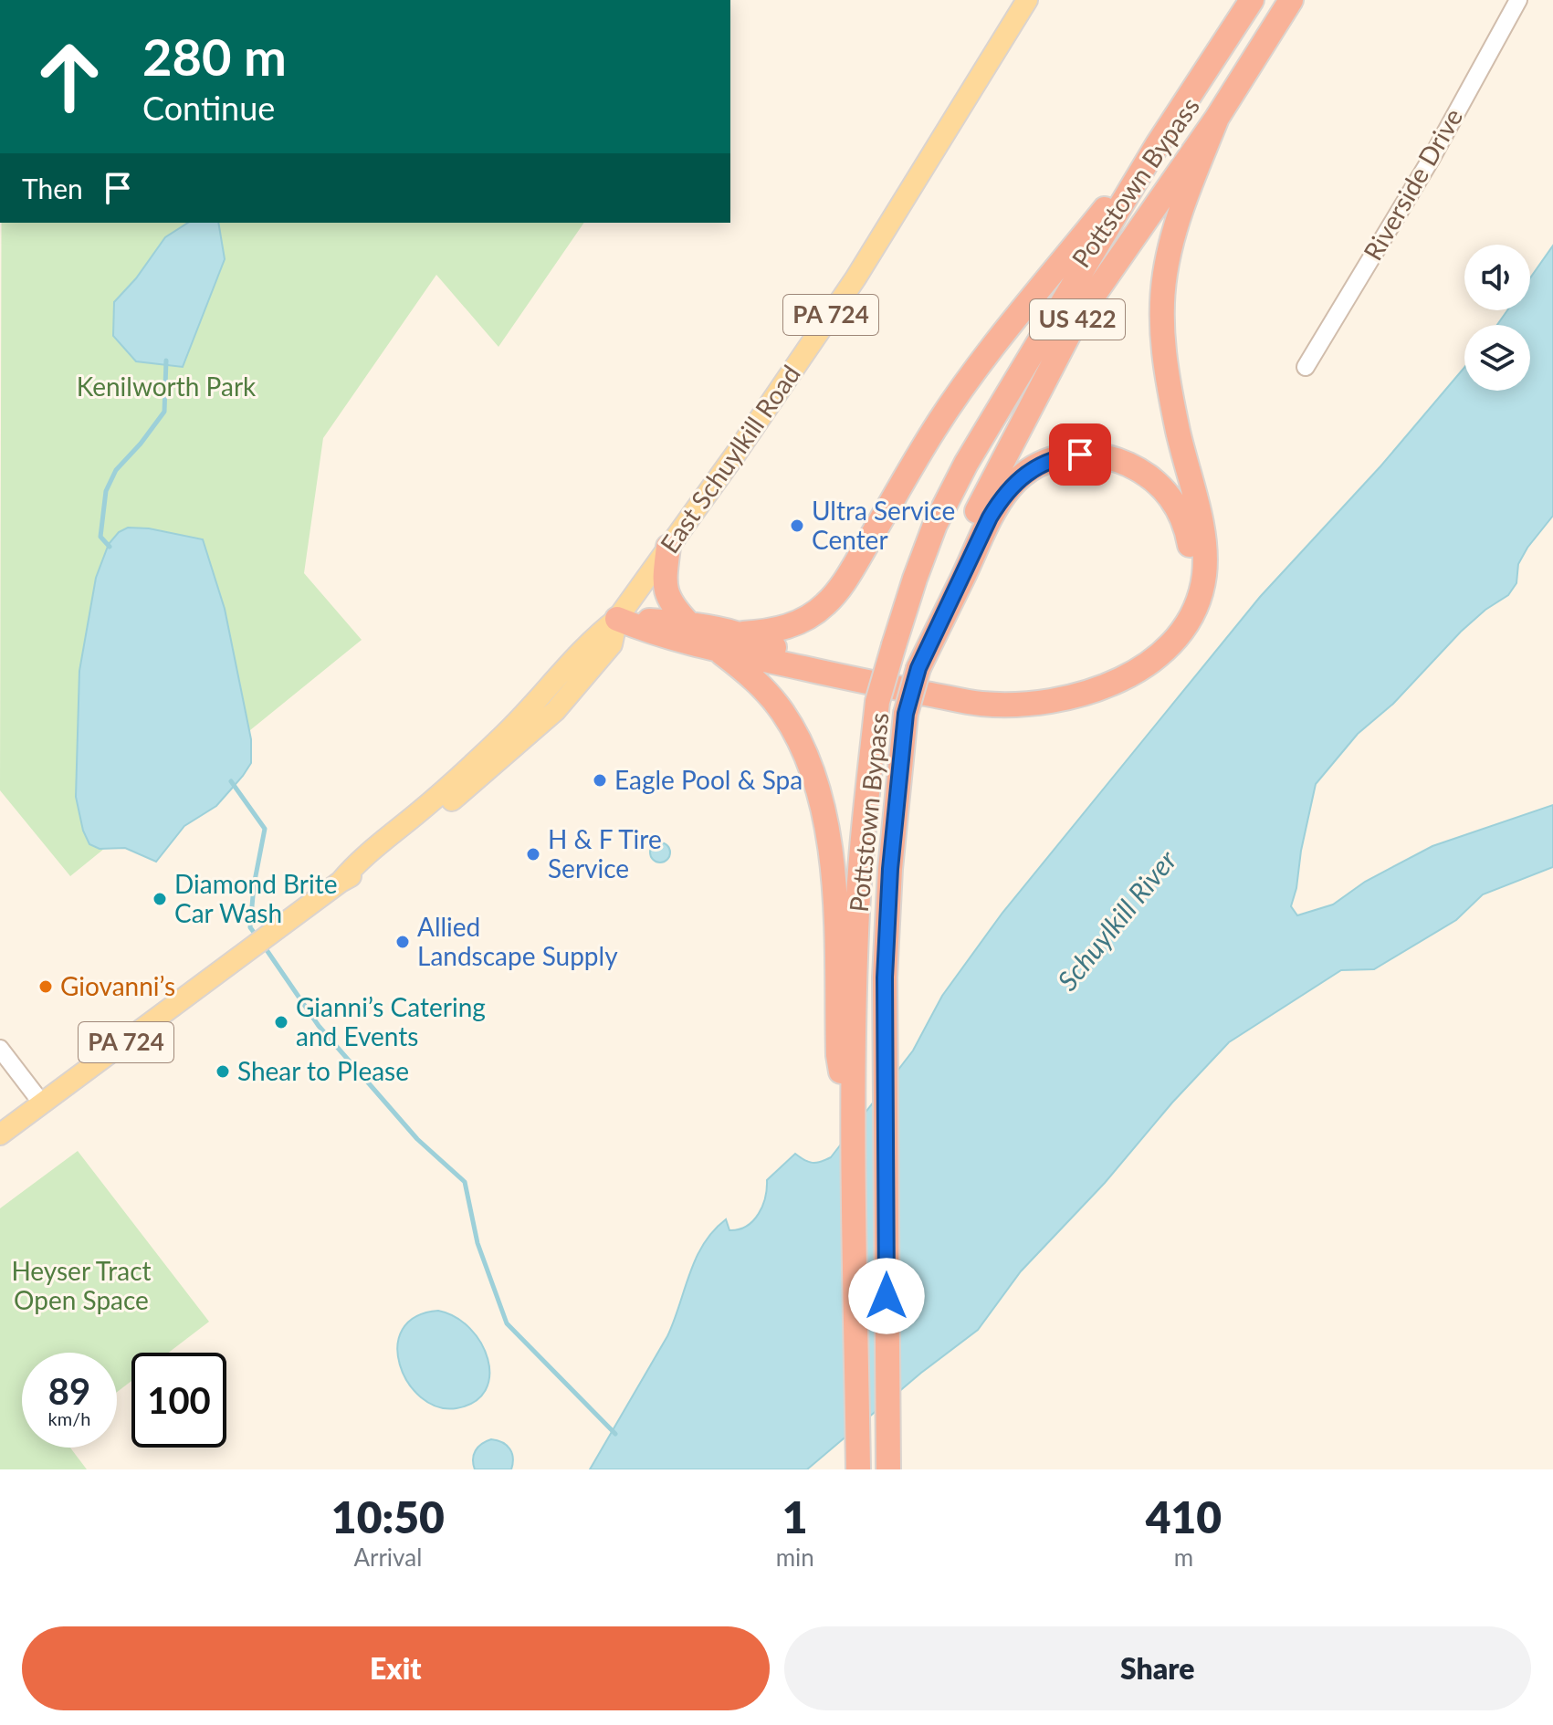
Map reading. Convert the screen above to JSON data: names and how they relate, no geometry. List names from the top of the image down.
{
  "streets": {
    "highway": ["Pottstown Bypass", "US 422"],
    "main road": ["PA 724", "East Schuylkill Road"],
    "street": ["Riverside Drive"]
  },
  "crossings": [
    ["Pottstown Bypass", "US 422"]
  ],
  "water": ["Schuylkill River"],
  "parks": ["Kenilworth Park", "Heyser Tract Open Space"],
  "places": [
    "Ultra Service Center",
    "Eagle Pool & Spa",
    "H & F Tire Service",
    "Diamond Brite Car Wash",
    "Allied Landscape Supply",
    "Giovanni’s",
    "Gianni’s Catering and Events",
    "Shear to Please"
  ],
  "page": {
    "turn": ["280 m", "Continue"],
    "then": "Then",
    "speed": "89 km/h",
    "limit": "100",
    "eta": [
      "10:50",
      "Arrival",
      "1",
      "min",
      "410",
      "m"
    ],
    "buttons": ["Exit", "Share"]
  }
}
